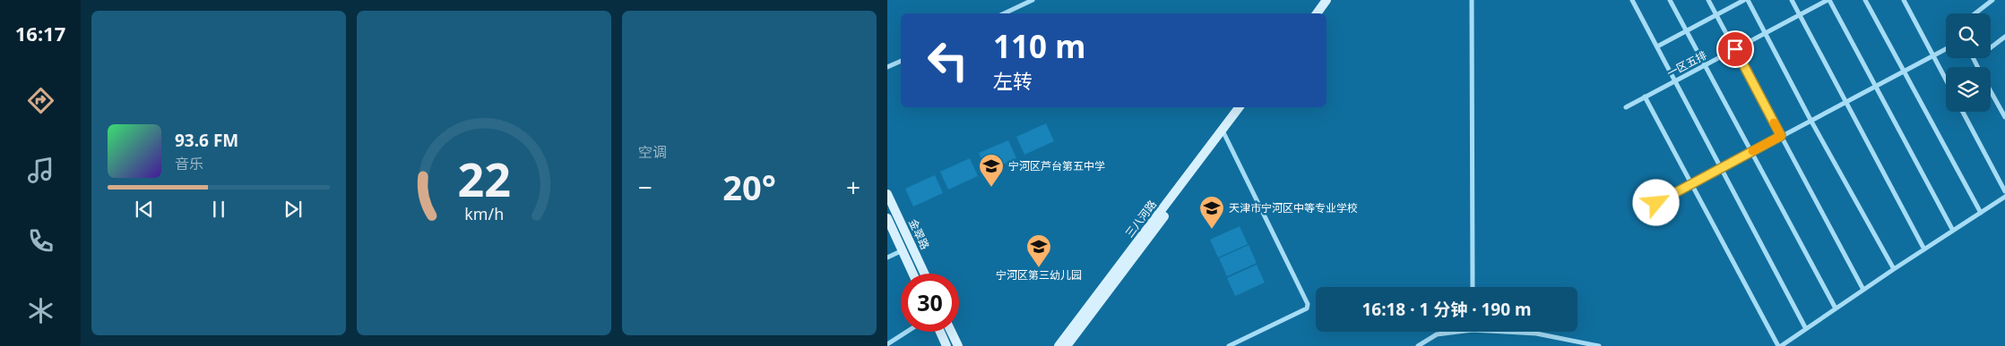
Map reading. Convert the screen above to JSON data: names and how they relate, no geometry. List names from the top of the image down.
{
  "streets": {
    "street": ["一区五排", "三八河路", "金翠路"]
  },
  "places": {
    "school or university": ["宁河区芦台第五中学", "天津市宁河区中等专业学校", "宁河区第三幼儿园"]
  },
  "page": {
    "tabs": "16:17",
    "tile": "空调",
    "turn": ["110 m", "左转"],
    "song": ["93.6 FM", "音乐"],
    "heat": ["−", "20°", "+"],
    "limit": "30",
    "trip": "16:18 · 1 分钟 · 190 m",
    "gauge": ["22", "km/h"]
  }
}
